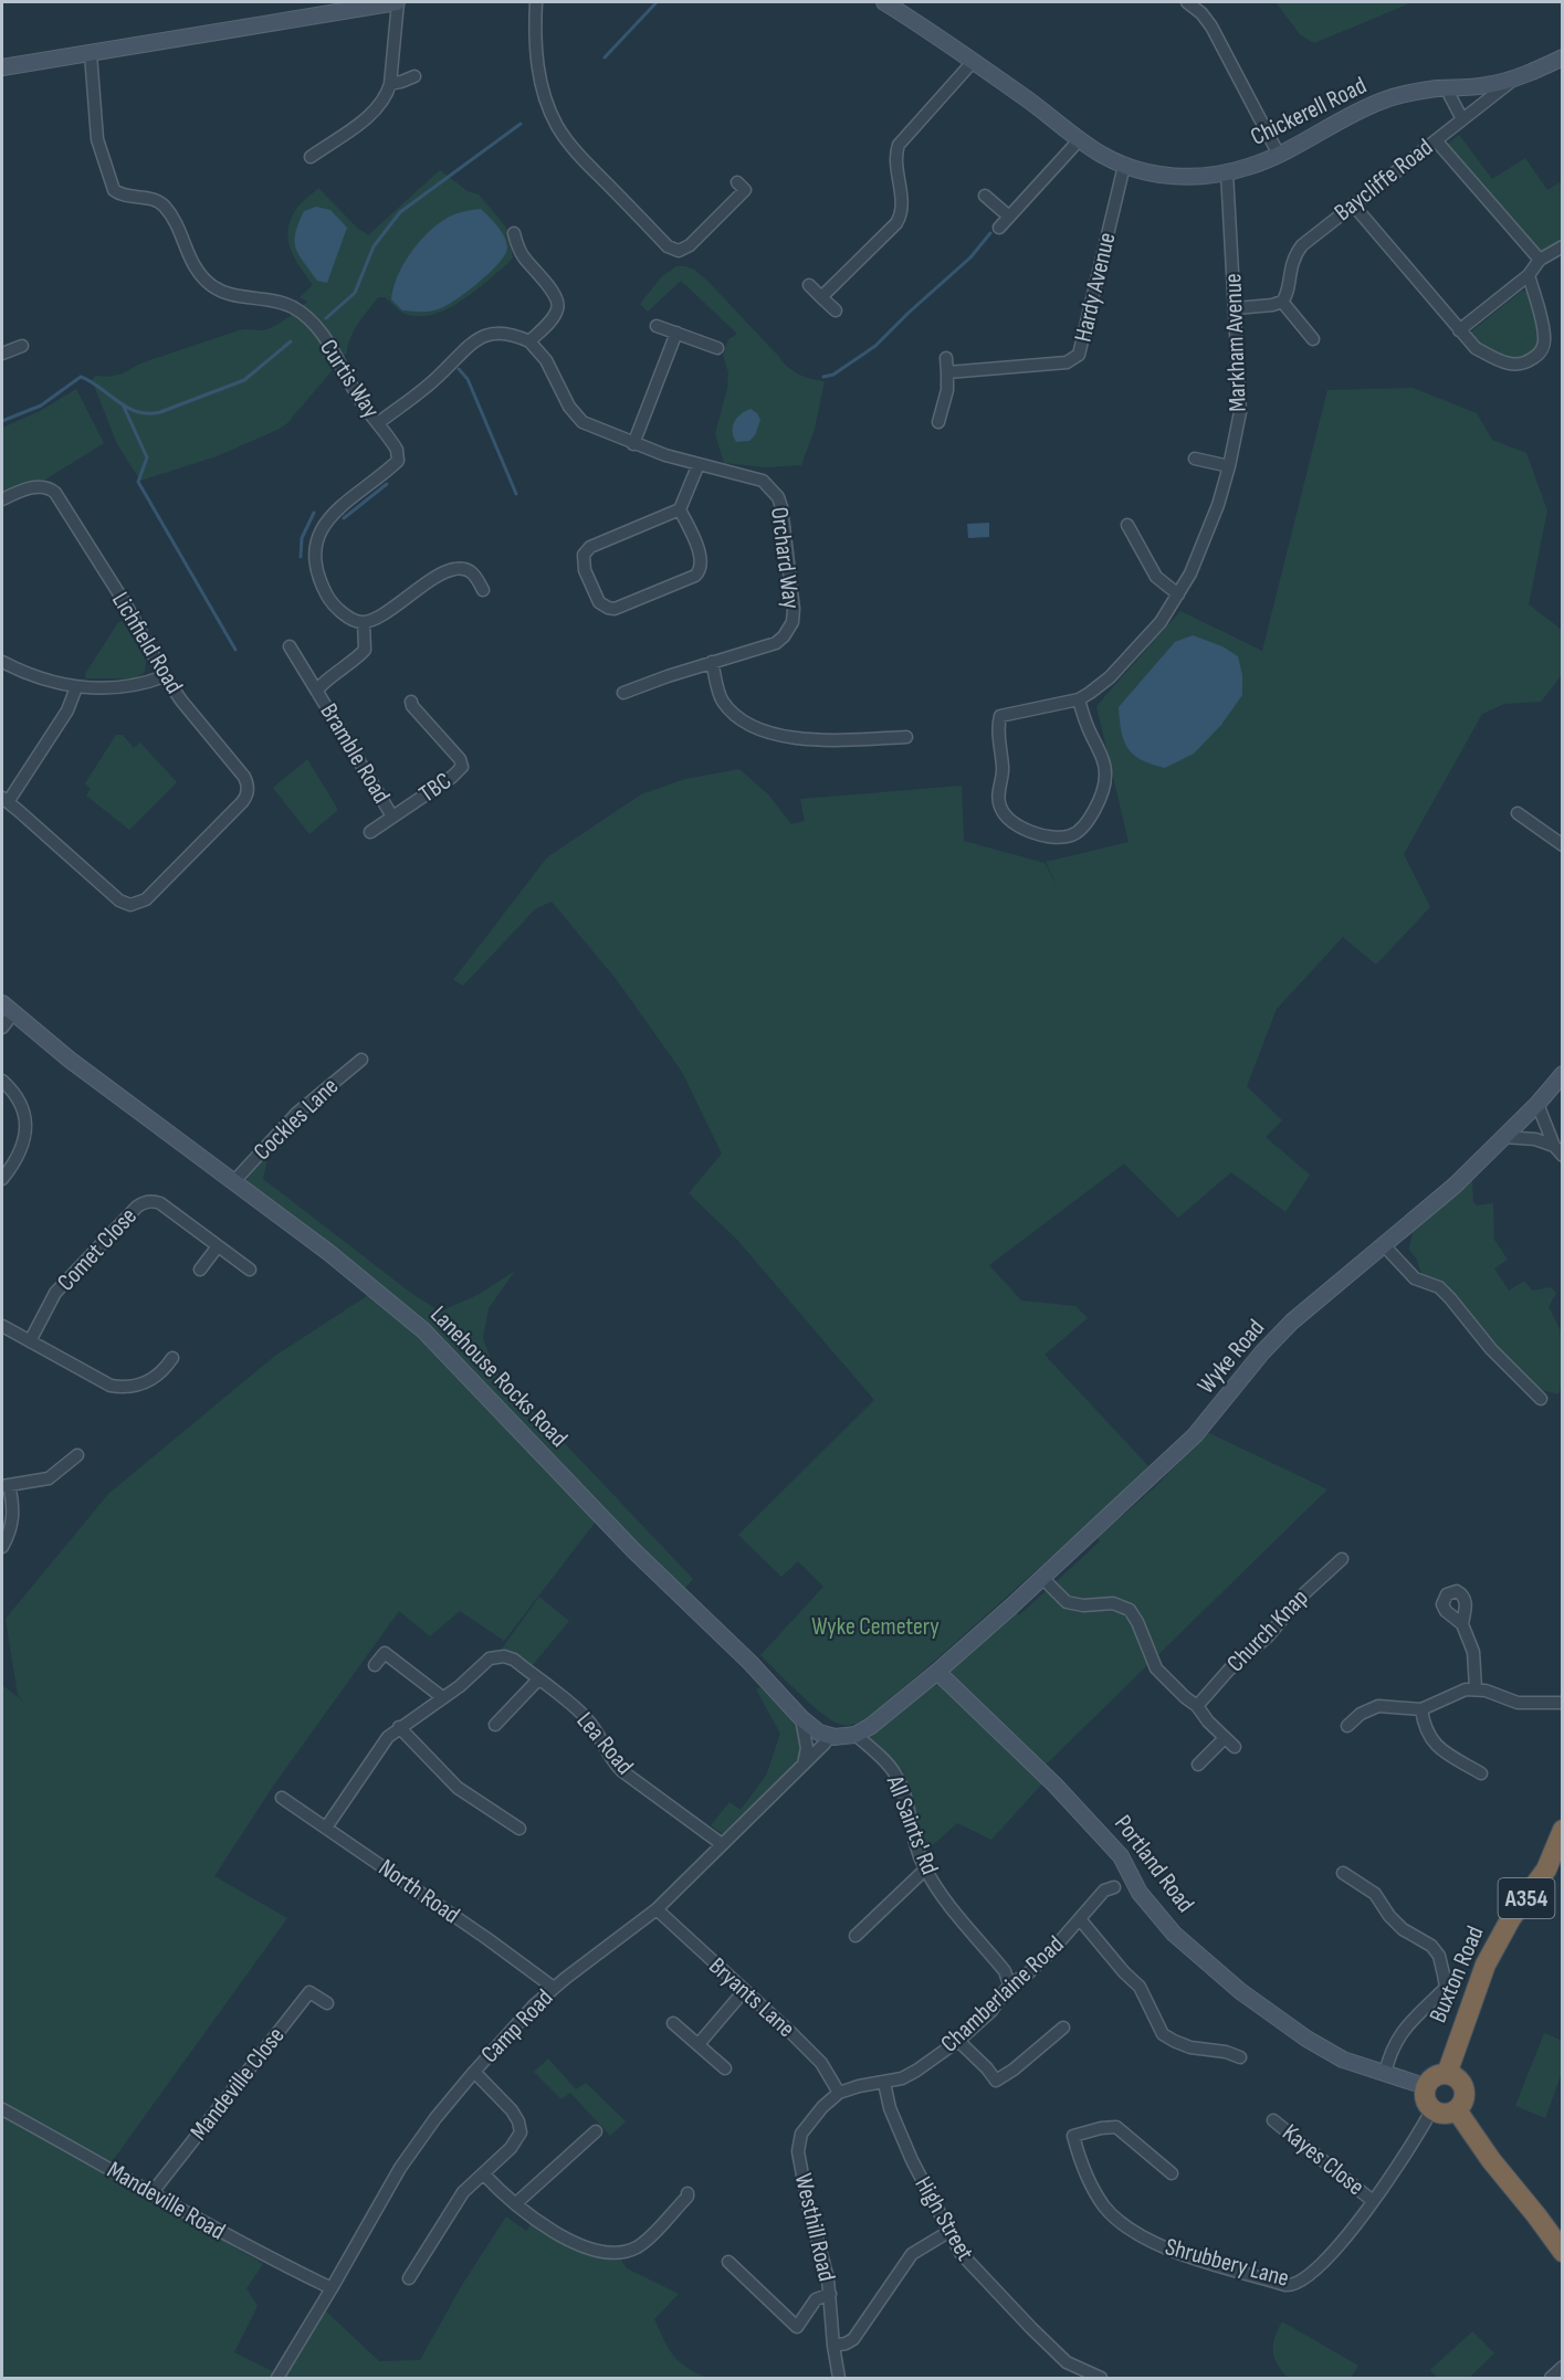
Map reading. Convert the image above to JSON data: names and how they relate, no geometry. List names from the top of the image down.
{
  "streets": {
    "highway": ["A354", "Buxton Road"],
    "main road": [
      "Chickerell Road",
      "Wyke Road",
      "Lanehouse Rocks Road",
      "Portland Road"
    ],
    "street": [
      "Baycliffe Road",
      "Hardy Avenue",
      "Markham Avenue",
      "Curtis Way",
      "Orchard Way",
      "Lichfield Road",
      "Bramble Road",
      "TBC",
      "Cockles Lane",
      "Comet Close",
      "Church Knap",
      "Lea Road",
      "All Saints' Rd",
      "North Road",
      "Chamberlaine Road",
      "Bryants Lane",
      "Camp Road",
      "Mandeville Close",
      "Kayes Close",
      "Mandeville Road",
      "High Street",
      "Westhill Road",
      "Shrubbery Lane"
    ]
  },
  "crossings": [
    ["Chickerell Road", "Baycliffe Road"],
    ["Chickerell Road", "Hardy Avenue"],
    ["Chickerell Road", "Markham Avenue"],
    ["Curtis Way", "Bramble Road"],
    ["Bramble Road", "TBC"],
    ["Cockles Lane", "Lanehouse Rocks Road"],
    ["Wyke Road", "Portland Road"],
    ["Lanehouse Rocks Road", "Camp Road"],
    ["Lea Road", "Camp Road"],
    ["All Saints' Rd", "Chamberlaine Road"],
    ["Portland Road", "Buxton Road"],
    ["Portland Road", "Shrubbery Lane"],
    ["North Road", "Camp Road"],
    ["Buxton Road", "Shrubbery Lane"],
    ["Chamberlaine Road", "Bryants Lane"],
    ["Chamberlaine Road", "High Street"],
    ["Chamberlaine Road", "Westhill Road"],
    ["Bryants Lane", "Camp Road"],
    ["Bryants Lane", "Westhill Road"],
    ["Camp Road", "Mandeville Road"],
    ["Mandeville Close", "Mandeville Road"],
    ["Kayes Close", "Shrubbery Lane"]
  ],
  "parks": ["Wyke Cemetery"]
}
